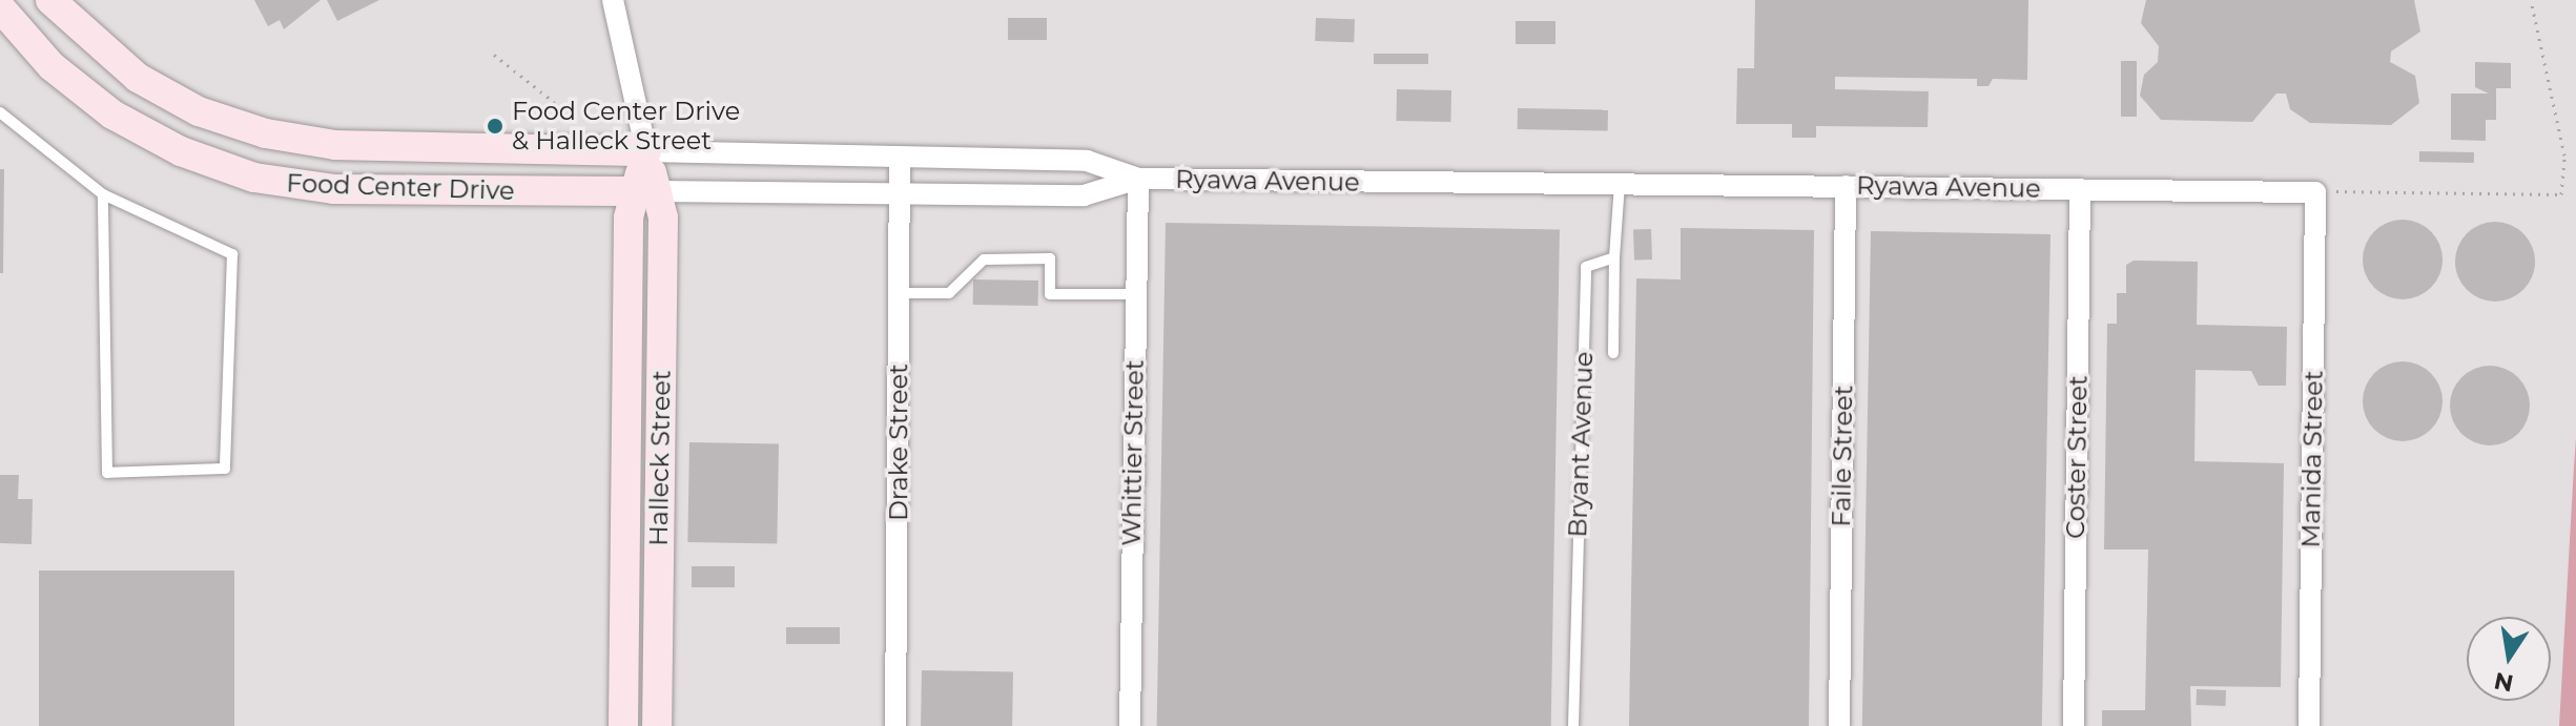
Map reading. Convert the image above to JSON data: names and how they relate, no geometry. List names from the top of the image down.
{
  "streets": {
    "main road": ["Food Center Drive", "Halleck Street"],
    "street": [
      "Ryawa Avenue",
      "Drake Street",
      "Whittier Street",
      "Faile Street",
      "Coster Street",
      "Manida Street"
    ],
    "lane": ["Bryant Avenue"]
  },
  "crossings": [
    ["Ryawa Avenue", "Food Center Drive"],
    ["Ryawa Avenue", "Drake Street"],
    ["Ryawa Avenue", "Whittier Street"],
    ["Ryawa Avenue", "Faile Street"],
    ["Ryawa Avenue", "Coster Street"],
    ["Ryawa Avenue", "Halleck Street"],
    ["Ryawa Avenue", "Manida Street"],
    ["Food Center Drive", "Halleck Street"]
  ],
  "places": ["Food Center Drive & Halleck Street"],
  "north": "bottom"
}
